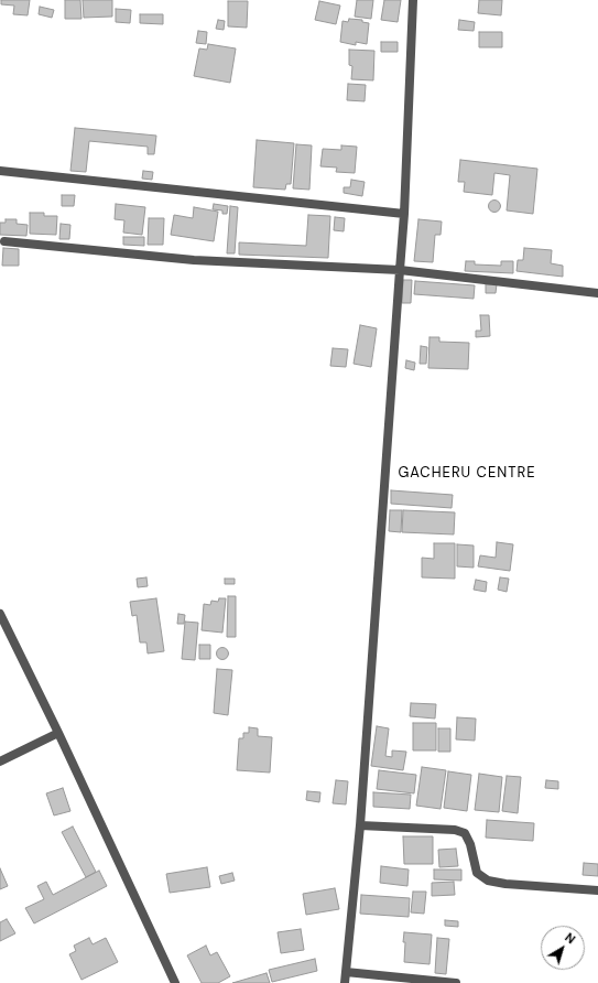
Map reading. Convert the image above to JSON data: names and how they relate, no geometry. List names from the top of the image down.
{
  "districts": ["GACHERU CENTRE"],
  "north": "top right"
}
